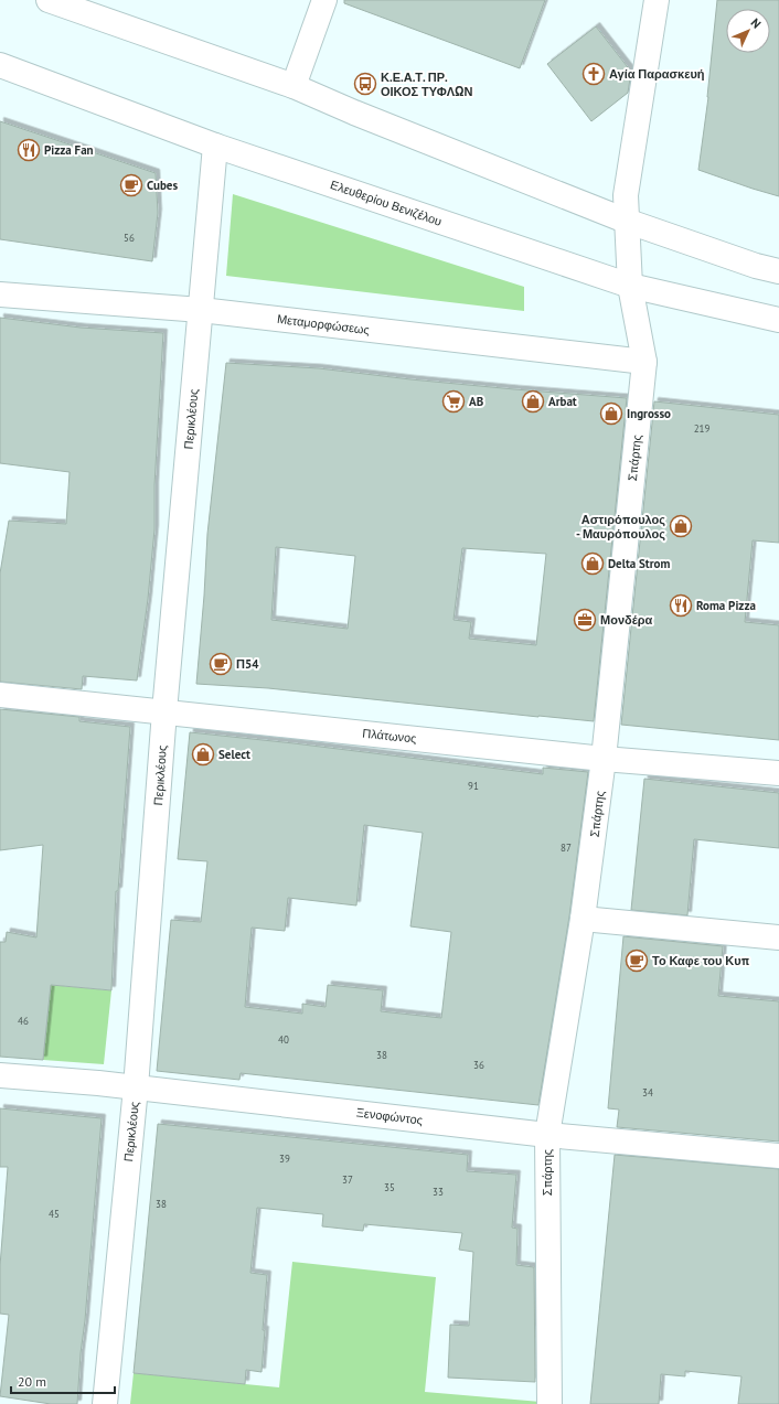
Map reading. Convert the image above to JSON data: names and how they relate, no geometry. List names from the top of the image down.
{
  "streets": {
    "street": [
      "Ελευθερίου Βενιζέλου",
      "Μεταμορφώσεως",
      "Περικλέους",
      "Σπάρτης",
      "Πλάτωνος",
      "Ξενοφώντος"
    ]
  },
  "crossings": [
    ["Ελευθερίου Βενιζέλου", "Περικλέους"],
    ["Ελευθερίου Βενιζέλου", "Σπάρτης"],
    ["Μεταμορφώσεως", "Περικλέους"],
    ["Μεταμορφώσεως", "Σπάρτης"],
    ["Περικλέους", "Πλάτωνος"],
    ["Περικλέους", "Ξενοφώντος"],
    ["Σπάρτης", "Πλάτωνος"],
    ["Σπάρτης", "Ξενοφώντος"]
  ],
  "places": {
    "church": ["Αγία Παρασκευή"],
    "bus stop": ["Κ.Ε.Α.Τ. ΠΡ. ΟΙΚΟΣ ΤΥΦΛΩΝ"],
    "restaurant": ["Pizza Fan", "Roma Pizza"],
    "cafe": ["Cubes", "Π54", "Το Καφε του Κυπ"],
    "supermarket": ["AB"],
    "shop": [
      "Arbat",
      "Ingrosso",
      "Αστιρόπουλος - Μαυρόπουλος",
      "Delta Strom",
      "Select"
    ],
    "office": ["Μονδέρα"]
  },
  "house_numbers": [
    "56",
    "219",
    "91",
    "87",
    "46",
    "40",
    "38",
    "36",
    "34",
    "39",
    "37",
    "35",
    "33",
    "38",
    "45"
  ],
  "scale_bar": "20 m",
  "north": "top right"
}
